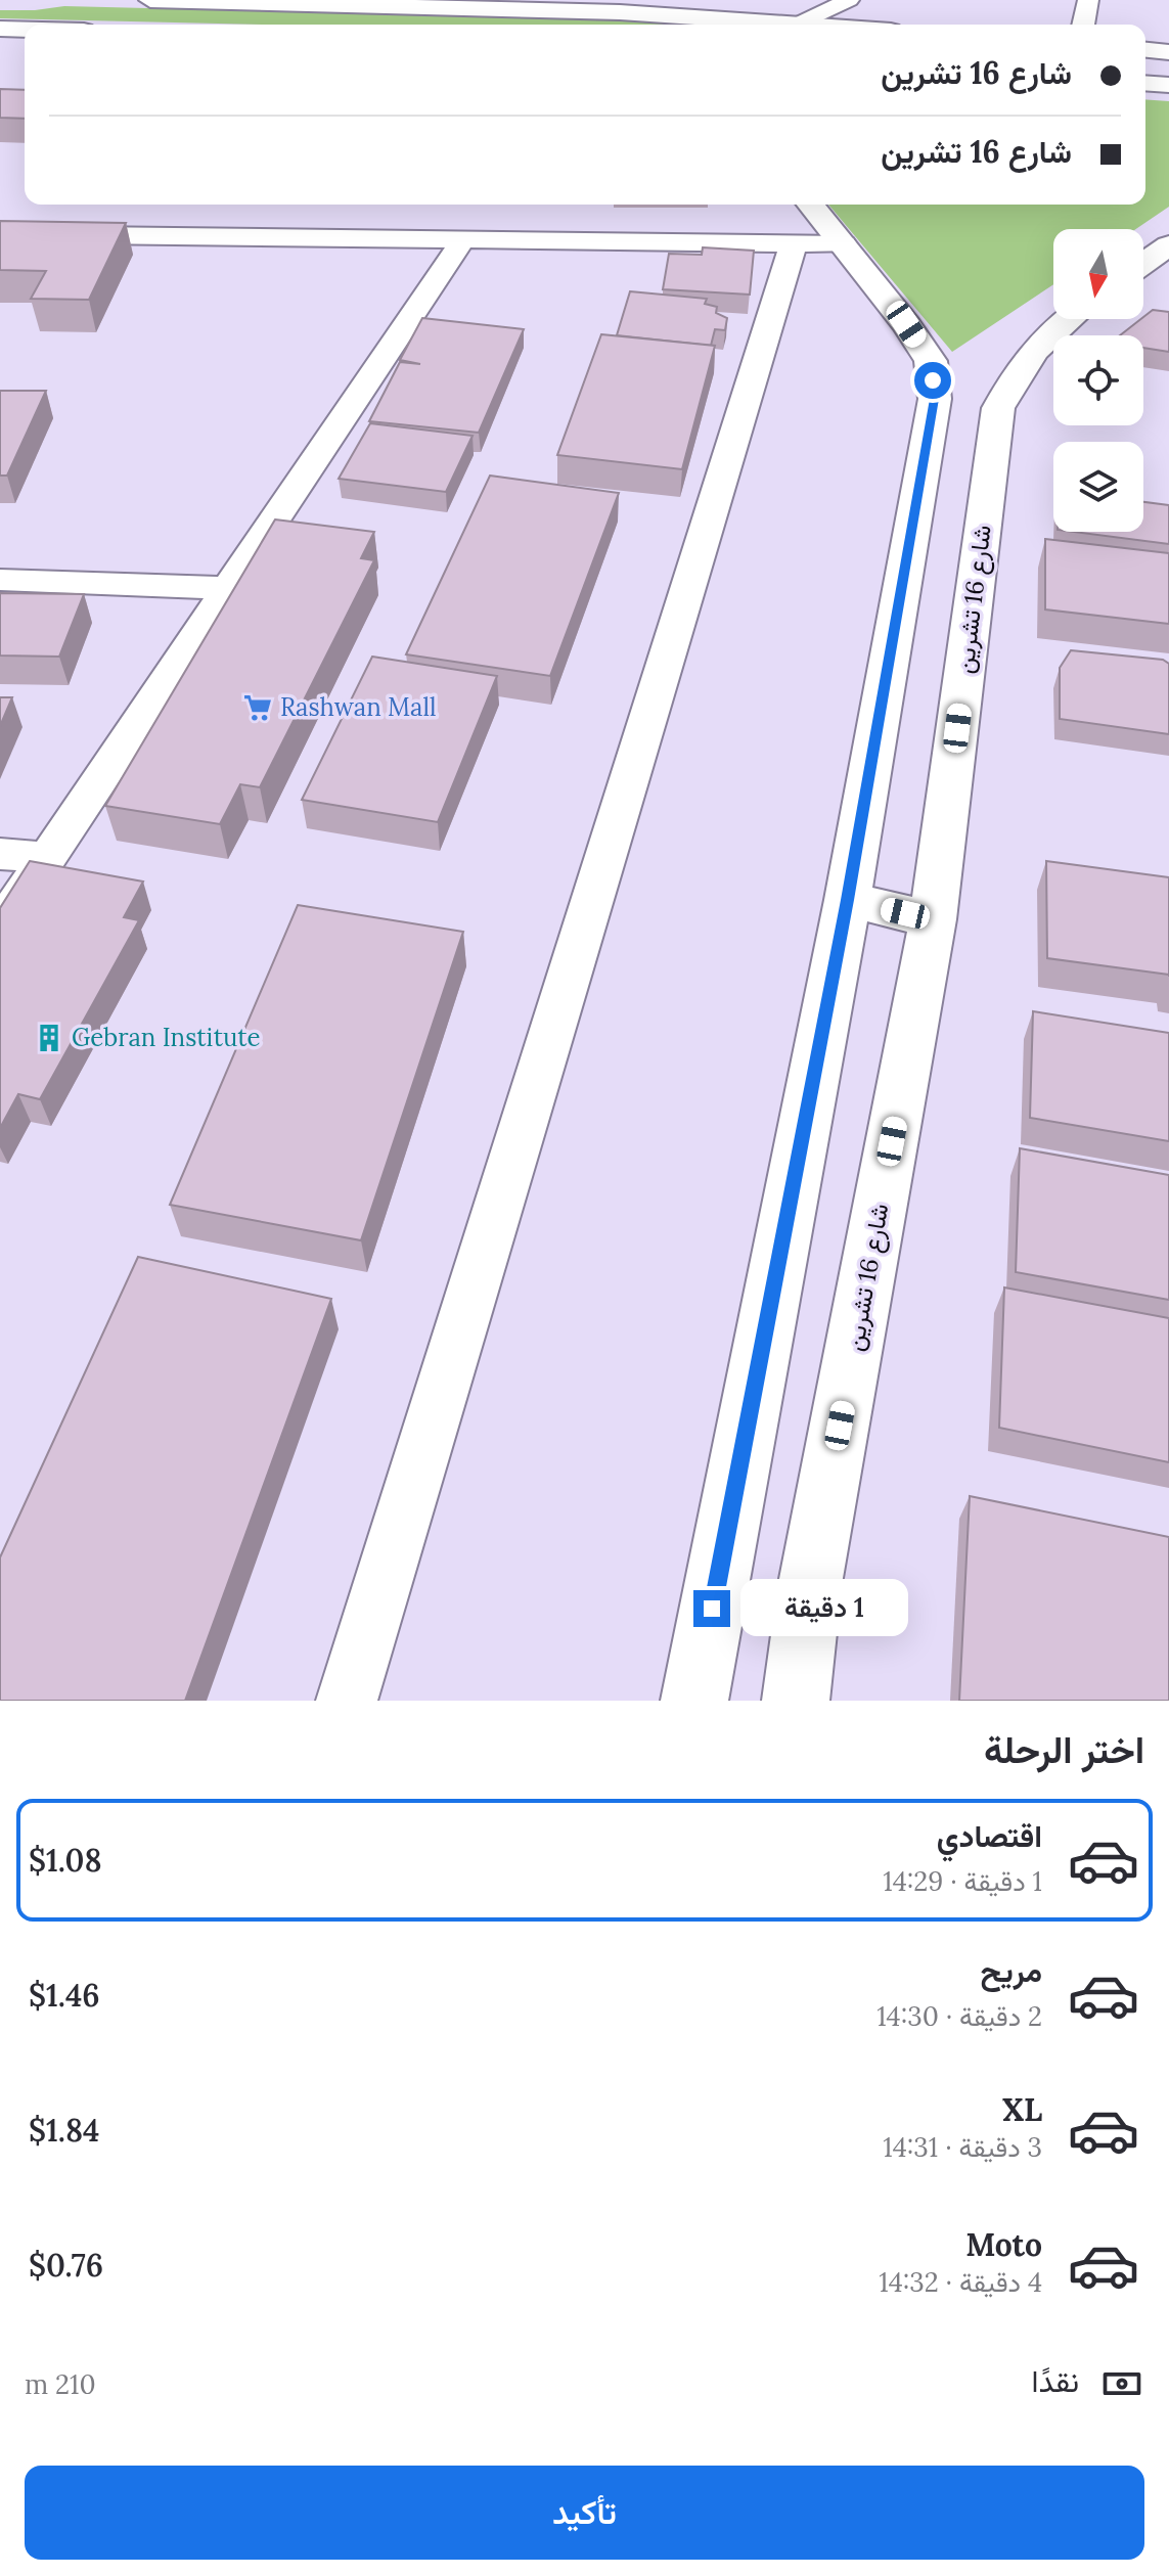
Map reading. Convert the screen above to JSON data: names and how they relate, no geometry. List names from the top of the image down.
{
  "streets": {
    "street": ["شارع 16 تشرين"]
  },
  "places": {
    "supermarket": ["Rashwan Mall"],
    "building": ["Gebran Institute"]
  },
  "north": "bottom",
  "page": {
    "banner": ["شارع 16 تشرين", "شارع 16 تشرين"],
    "bubble": "1 دقيقة",
    "heading": "اختر الرحلة",
    "list": [
      {
        "name": "اقتصادي",
        "note": "1 دقيقة · 14:29",
        "value": "$1.08"
      },
      {
        "name": "مريح",
        "note": "2 دقيقة · 14:30",
        "value": "$1.46"
      },
      {
        "name": "XL",
        "note": "3 دقيقة · 14:31",
        "value": "$1.84"
      },
      {
        "name": "Moto",
        "note": "4 دقيقة · 14:32",
        "value": "$0.76"
      }
    ],
    "pay": ["نقدًا", "210 m"],
    "buttons": "تأكيد"
  }
}
